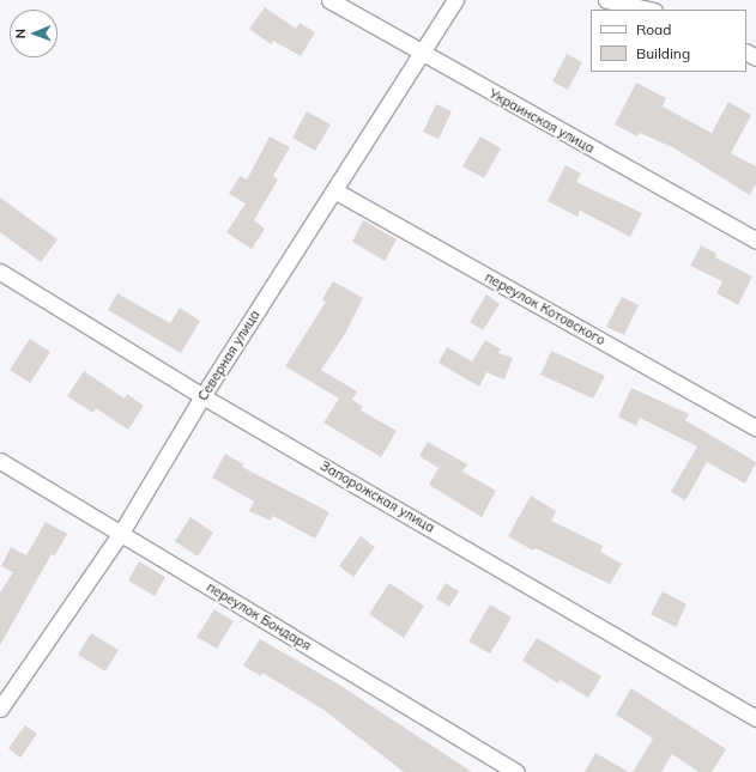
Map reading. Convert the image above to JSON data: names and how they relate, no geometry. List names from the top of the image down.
{
  "streets": {
    "street": [
      "Украинская улица",
      "переулок Котовского",
      "Северная улица",
      "Запорожская улица",
      "переулок Бондаря"
    ]
  },
  "crossings": [
    ["Украинская улица", "Северная улица"],
    ["переулок Котовского", "Северная улица"],
    ["Северная улица", "Запорожская улица"],
    ["Северная улица", "переулок Бондаря"]
  ],
  "legend": ["Road", "Building"],
  "north": "left"
}
